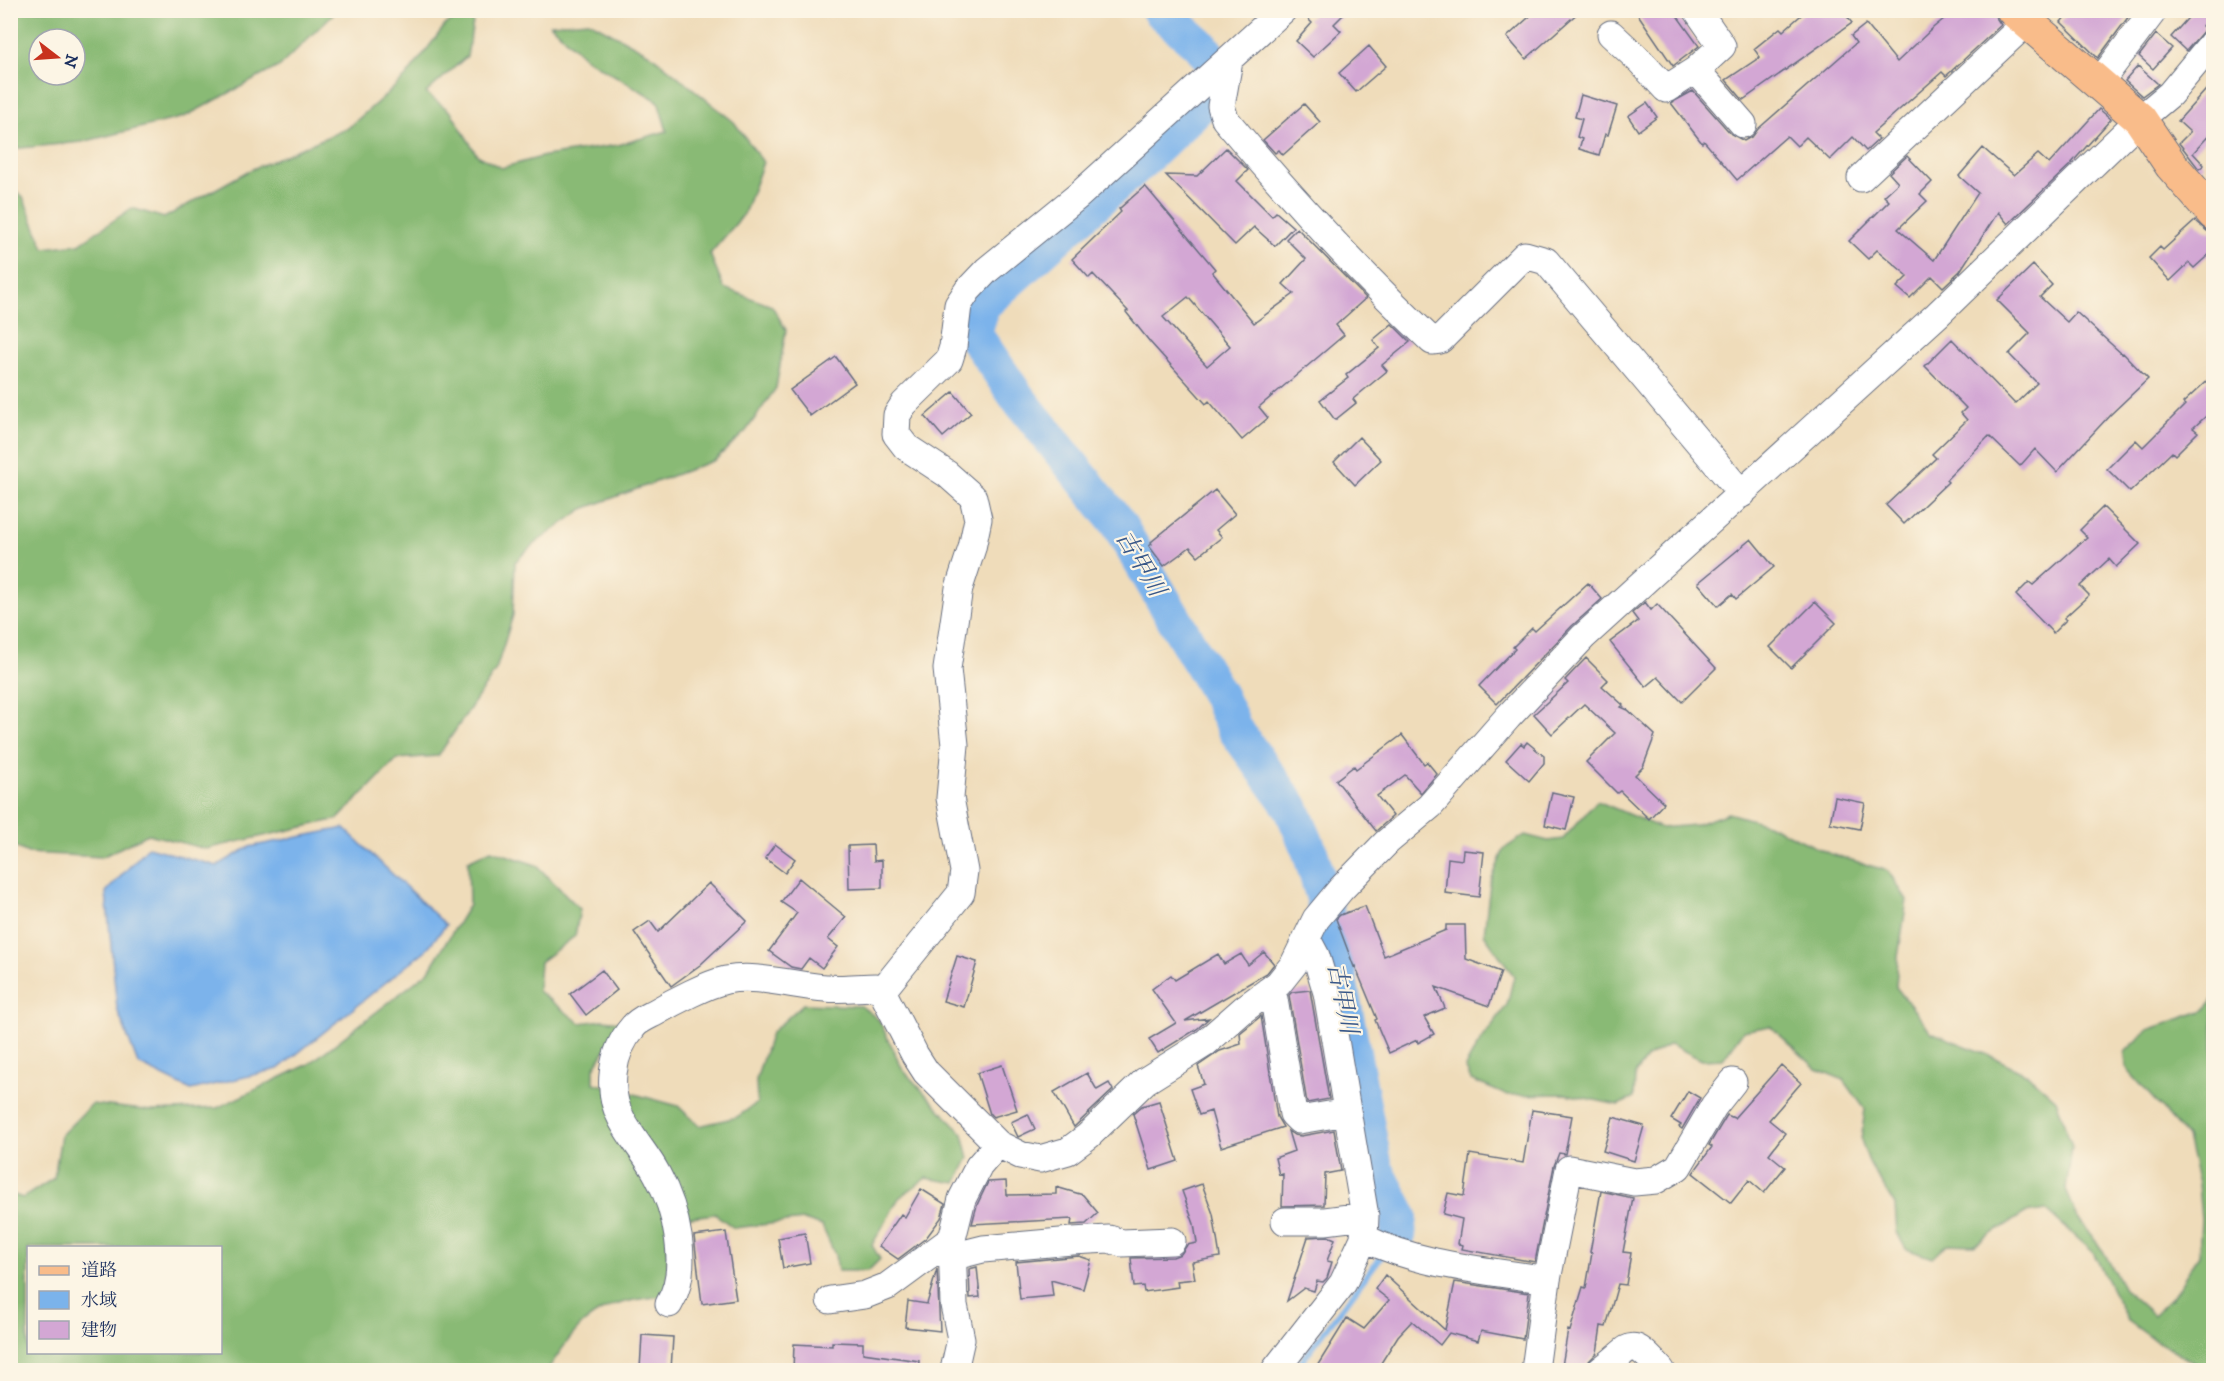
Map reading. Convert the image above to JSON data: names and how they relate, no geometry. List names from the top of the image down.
{
  "water": ["古甲川"],
  "legend": ["道路", "水域", "建物"],
  "north": "right"
}
